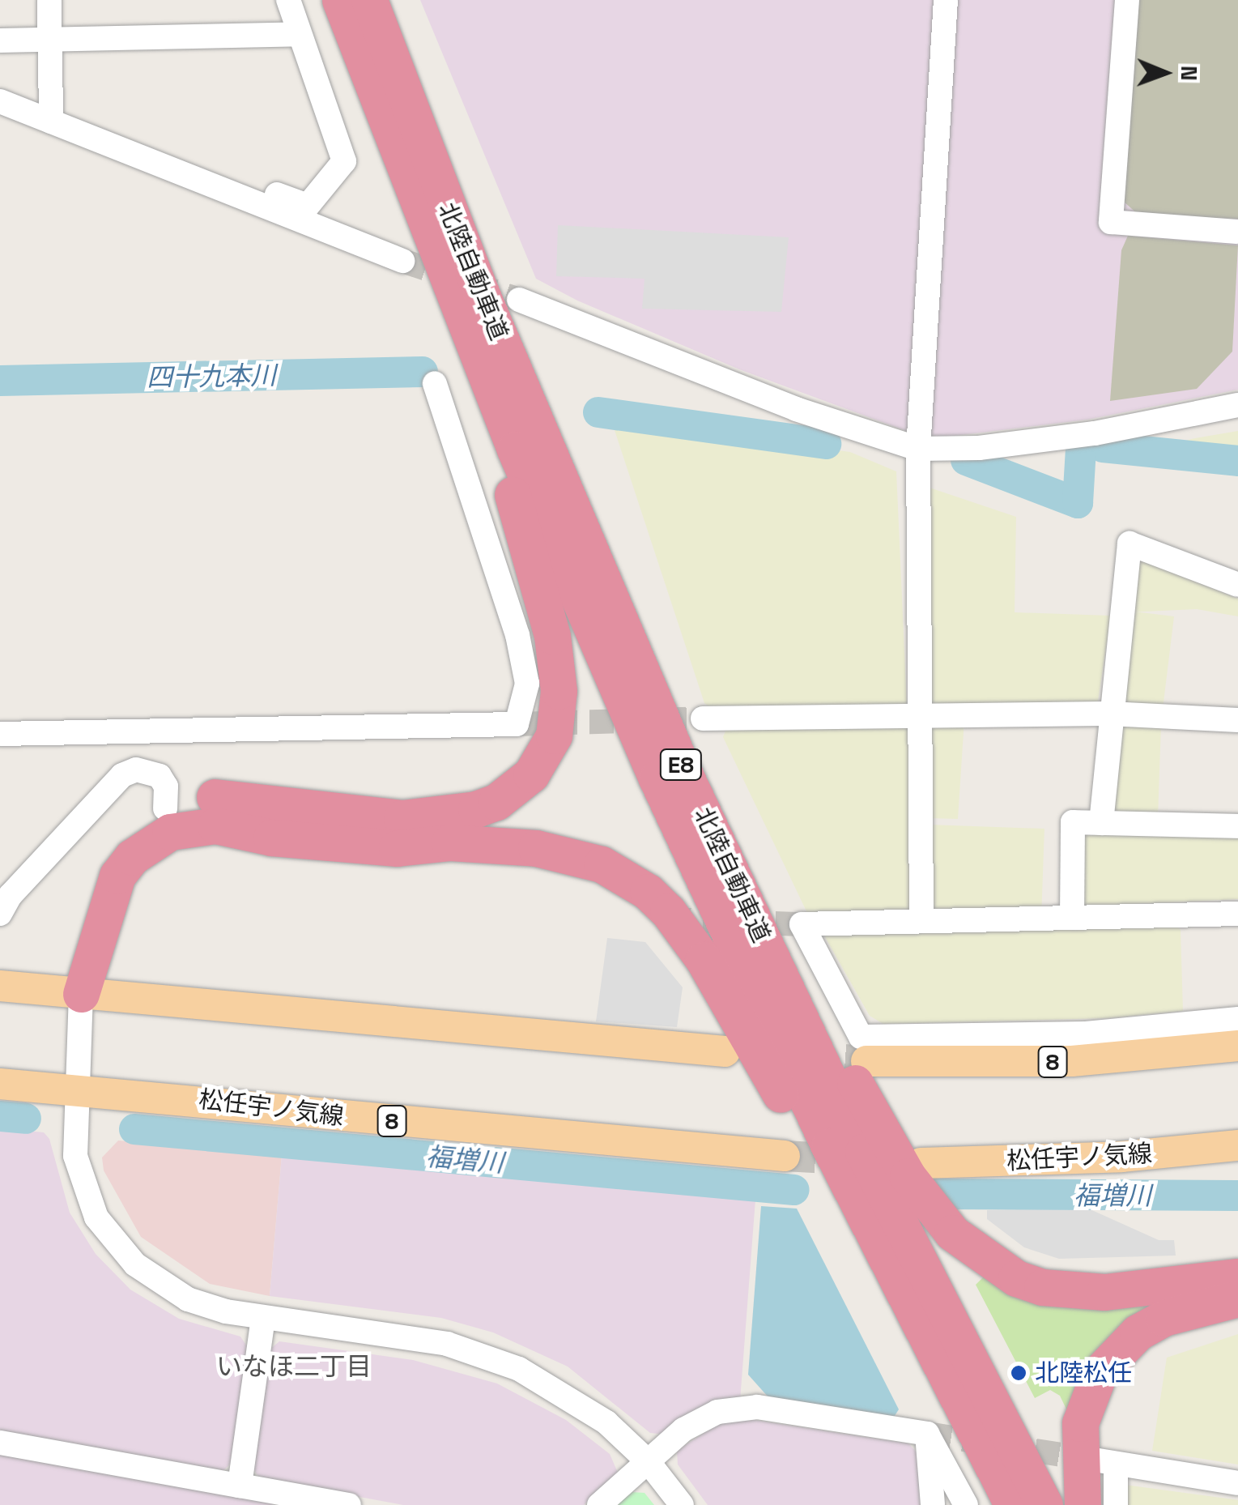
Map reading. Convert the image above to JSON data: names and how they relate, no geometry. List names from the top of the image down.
{
  "streets": {
    "highway": ["北陸自動車道", "E8"],
    "main road": ["8", "松任宇ノ気線"]
  },
  "districts": ["いなほ二丁目"],
  "water": ["四十九本川", "福増川"],
  "places": ["北陸松任"],
  "north": "right"
}
